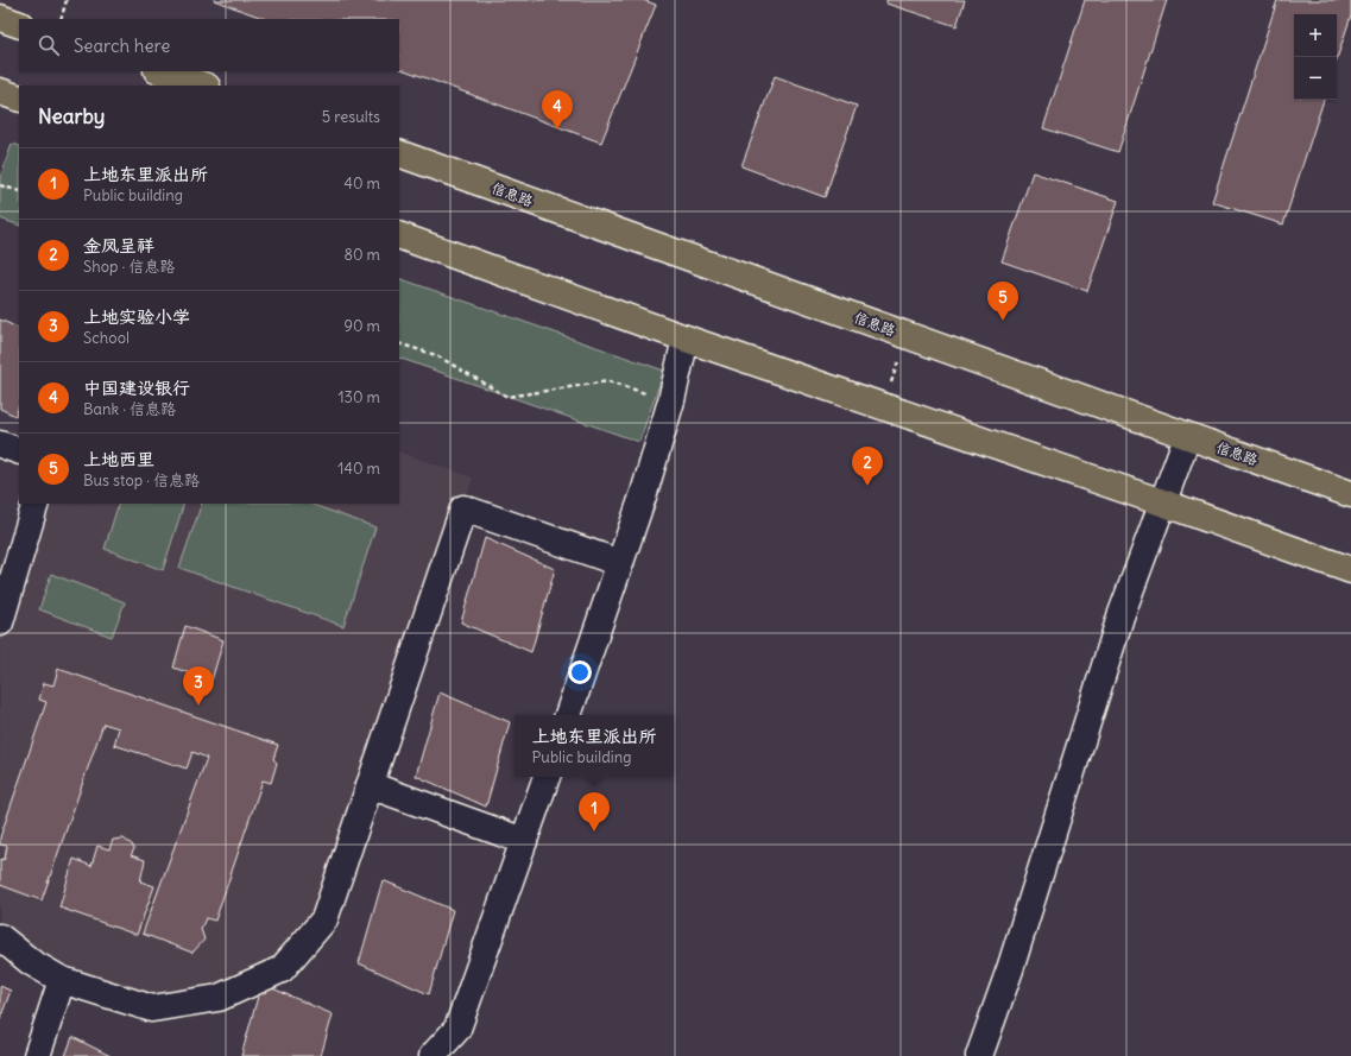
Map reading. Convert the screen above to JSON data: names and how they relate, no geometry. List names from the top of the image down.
{
  "streets": {
    "main road": ["信息路"]
  },
  "page": {
    "map_buttons": ["+", "−"],
    "search": "Search here",
    "heading": ["Nearby", "5 results"],
    "pins": [
      "4",
      "5",
      "2",
      "3",
      "1"
    ],
    "list": [
      {
        "mark": "1",
        "name": "上地东里派出所",
        "note": "Public building",
        "value": "40 m"
      },
      {
        "mark": "2",
        "name": "金凤呈祥",
        "note": "Shop · 信息路",
        "value": "80 m"
      },
      {
        "mark": "3",
        "name": "上地实验小学",
        "note": "School",
        "value": "90 m"
      },
      {
        "mark": "4",
        "name": "中国建设银行",
        "note": "Bank · 信息路",
        "value": "130 m"
      },
      {
        "mark": "5",
        "name": "上地西里",
        "note": "Bus stop · 信息路",
        "value": "140 m"
      }
    ],
    "popup": ["上地东里派出所", "Public building"]
  }
}
